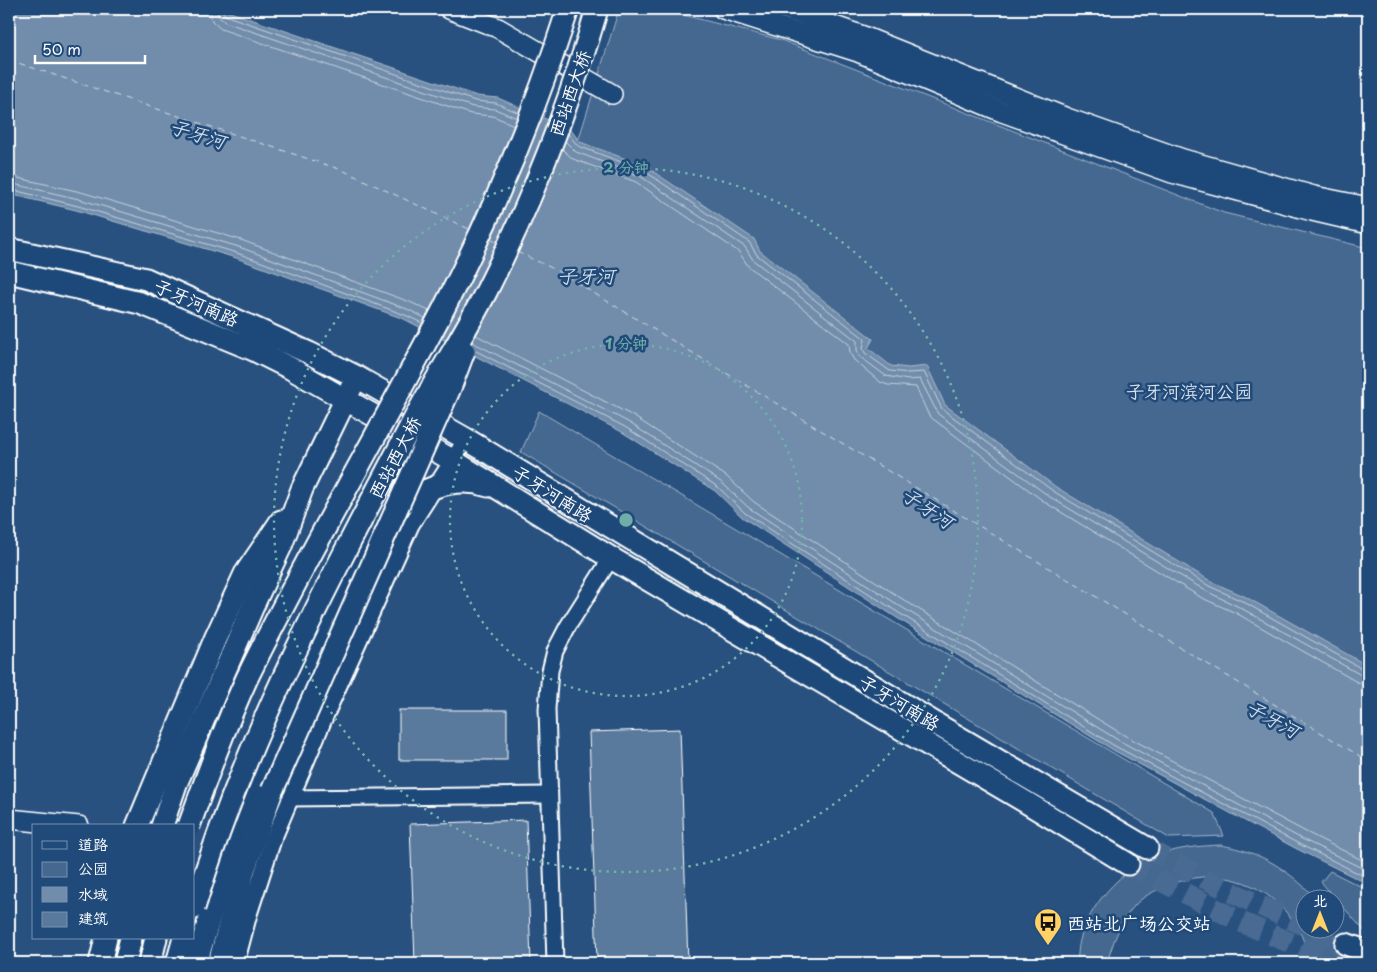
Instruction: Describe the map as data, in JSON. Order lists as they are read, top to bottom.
{
  "streets": {
    "main road": ["西站西大桥", "子牙河南路"]
  },
  "water": ["子牙河"],
  "parks": ["子牙河滨河公园"],
  "places": {
    "bus stop": ["西站北广场公交站"]
  },
  "legend": [
    "道路",
    "公园",
    "水域",
    "建筑"
  ],
  "scale_bar": "50 m",
  "north": "top",
  "rings": ["2 分钟", "1 分钟"]
}
